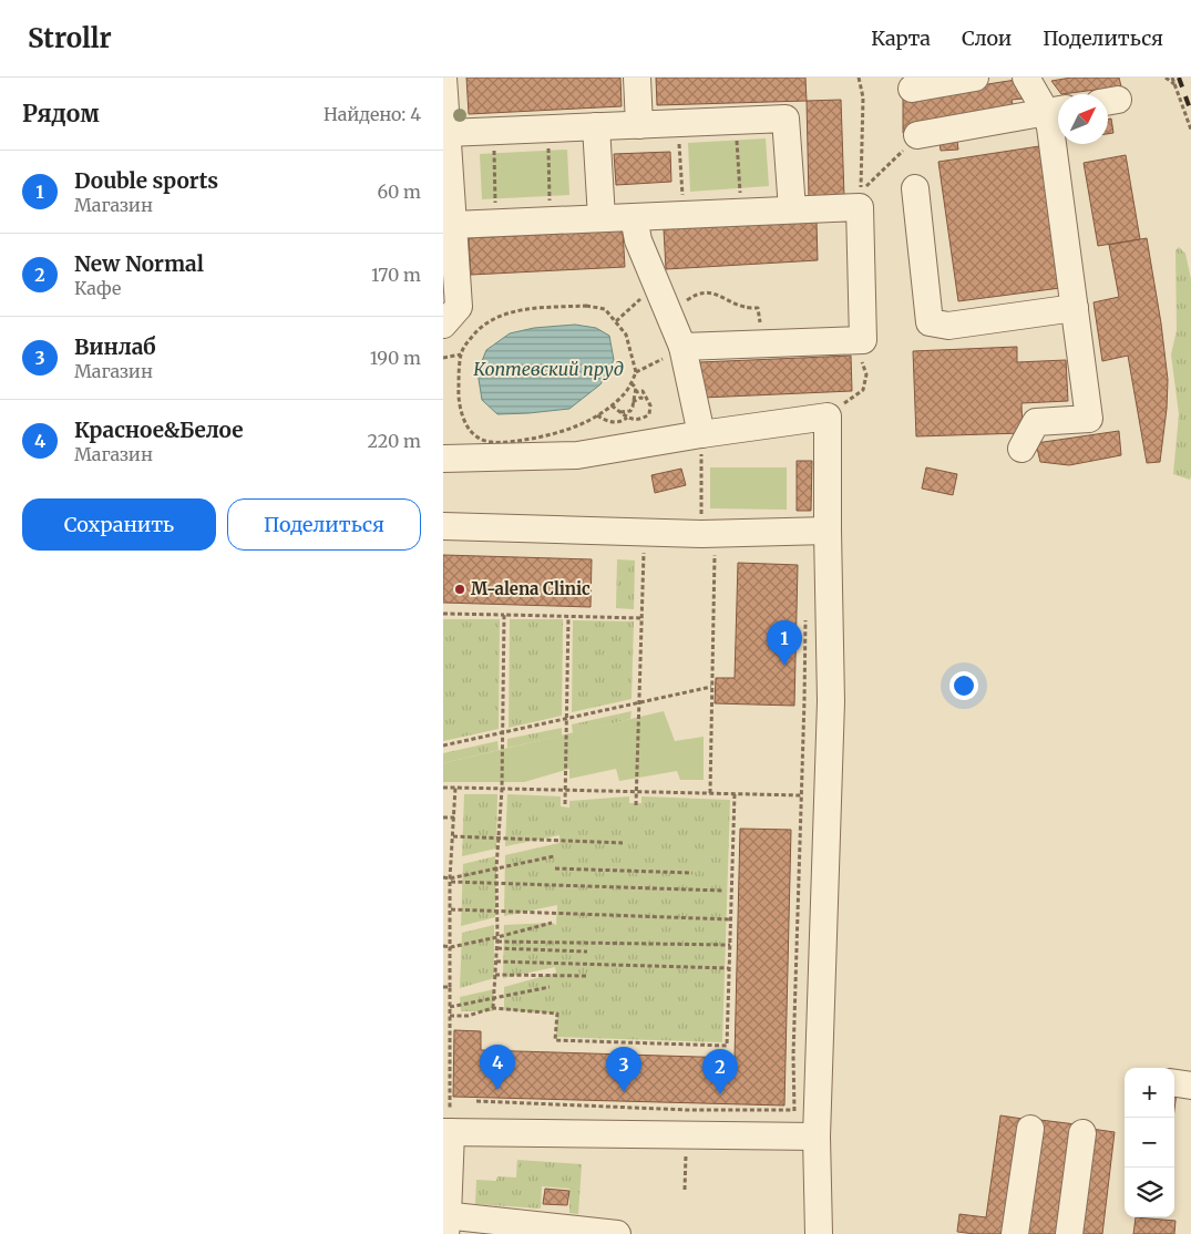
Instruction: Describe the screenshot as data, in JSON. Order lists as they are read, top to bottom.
{
  "water": ["Коптевский пруд"],
  "places": ["M-alena Clinic"],
  "north": "top right",
  "page": {
    "header": "Strollr",
    "nav": ["Карта", "Слои", "Поделиться"],
    "heading": ["Рядом", "Найдено: 4"],
    "list": [
      {
        "mark": "1",
        "name": "Double sports",
        "note": "Магазин",
        "value": "60 m"
      },
      {
        "mark": "2",
        "name": "New Normal",
        "note": "Кафе",
        "value": "170 m"
      },
      {
        "mark": "3",
        "name": "Винлаб",
        "note": "Магазин",
        "value": "190 m"
      },
      {
        "mark": "4",
        "name": "Красное&Белое",
        "note": "Магазин",
        "value": "220 m"
      }
    ],
    "buttons": ["Сохранить", "Поделиться"],
    "pins": [
      "1",
      "4",
      "3",
      "2"
    ],
    "map_buttons": ["+", "−"]
  }
}
